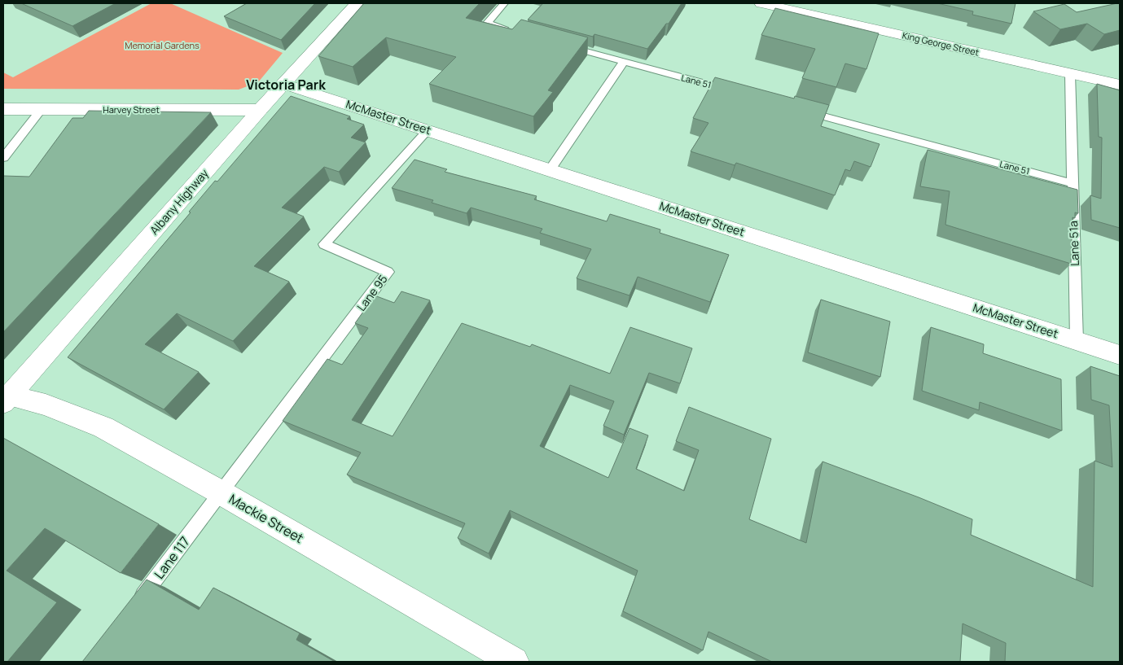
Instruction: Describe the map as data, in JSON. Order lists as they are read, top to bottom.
{
  "streets": {
    "street": [
      "King George Street",
      "Harvey Street",
      "McMaster Street",
      "Albany Highway",
      "Mackie Street"
    ],
    "lane": [
      "Lane 51",
      "Lane 51a",
      "Lane 95",
      "Lane 117"
    ]
  },
  "crossings": [
    ["King George Street", "Lane 51a"],
    ["Lane 51", "Lane 51a"],
    ["Harvey Street", "Albany Highway"],
    ["McMaster Street", "Albany Highway"],
    ["McMaster Street", "Lane 51a"],
    ["McMaster Street", "Lane 95"],
    ["Albany Highway", "Mackie Street"],
    ["Lane 95", "Mackie Street"],
    ["Lane 95", "Lane 117"],
    ["Mackie Street", "Lane 117"]
  ],
  "districts": ["Victoria Park"],
  "parks": ["Memorial Gardens"]
}
